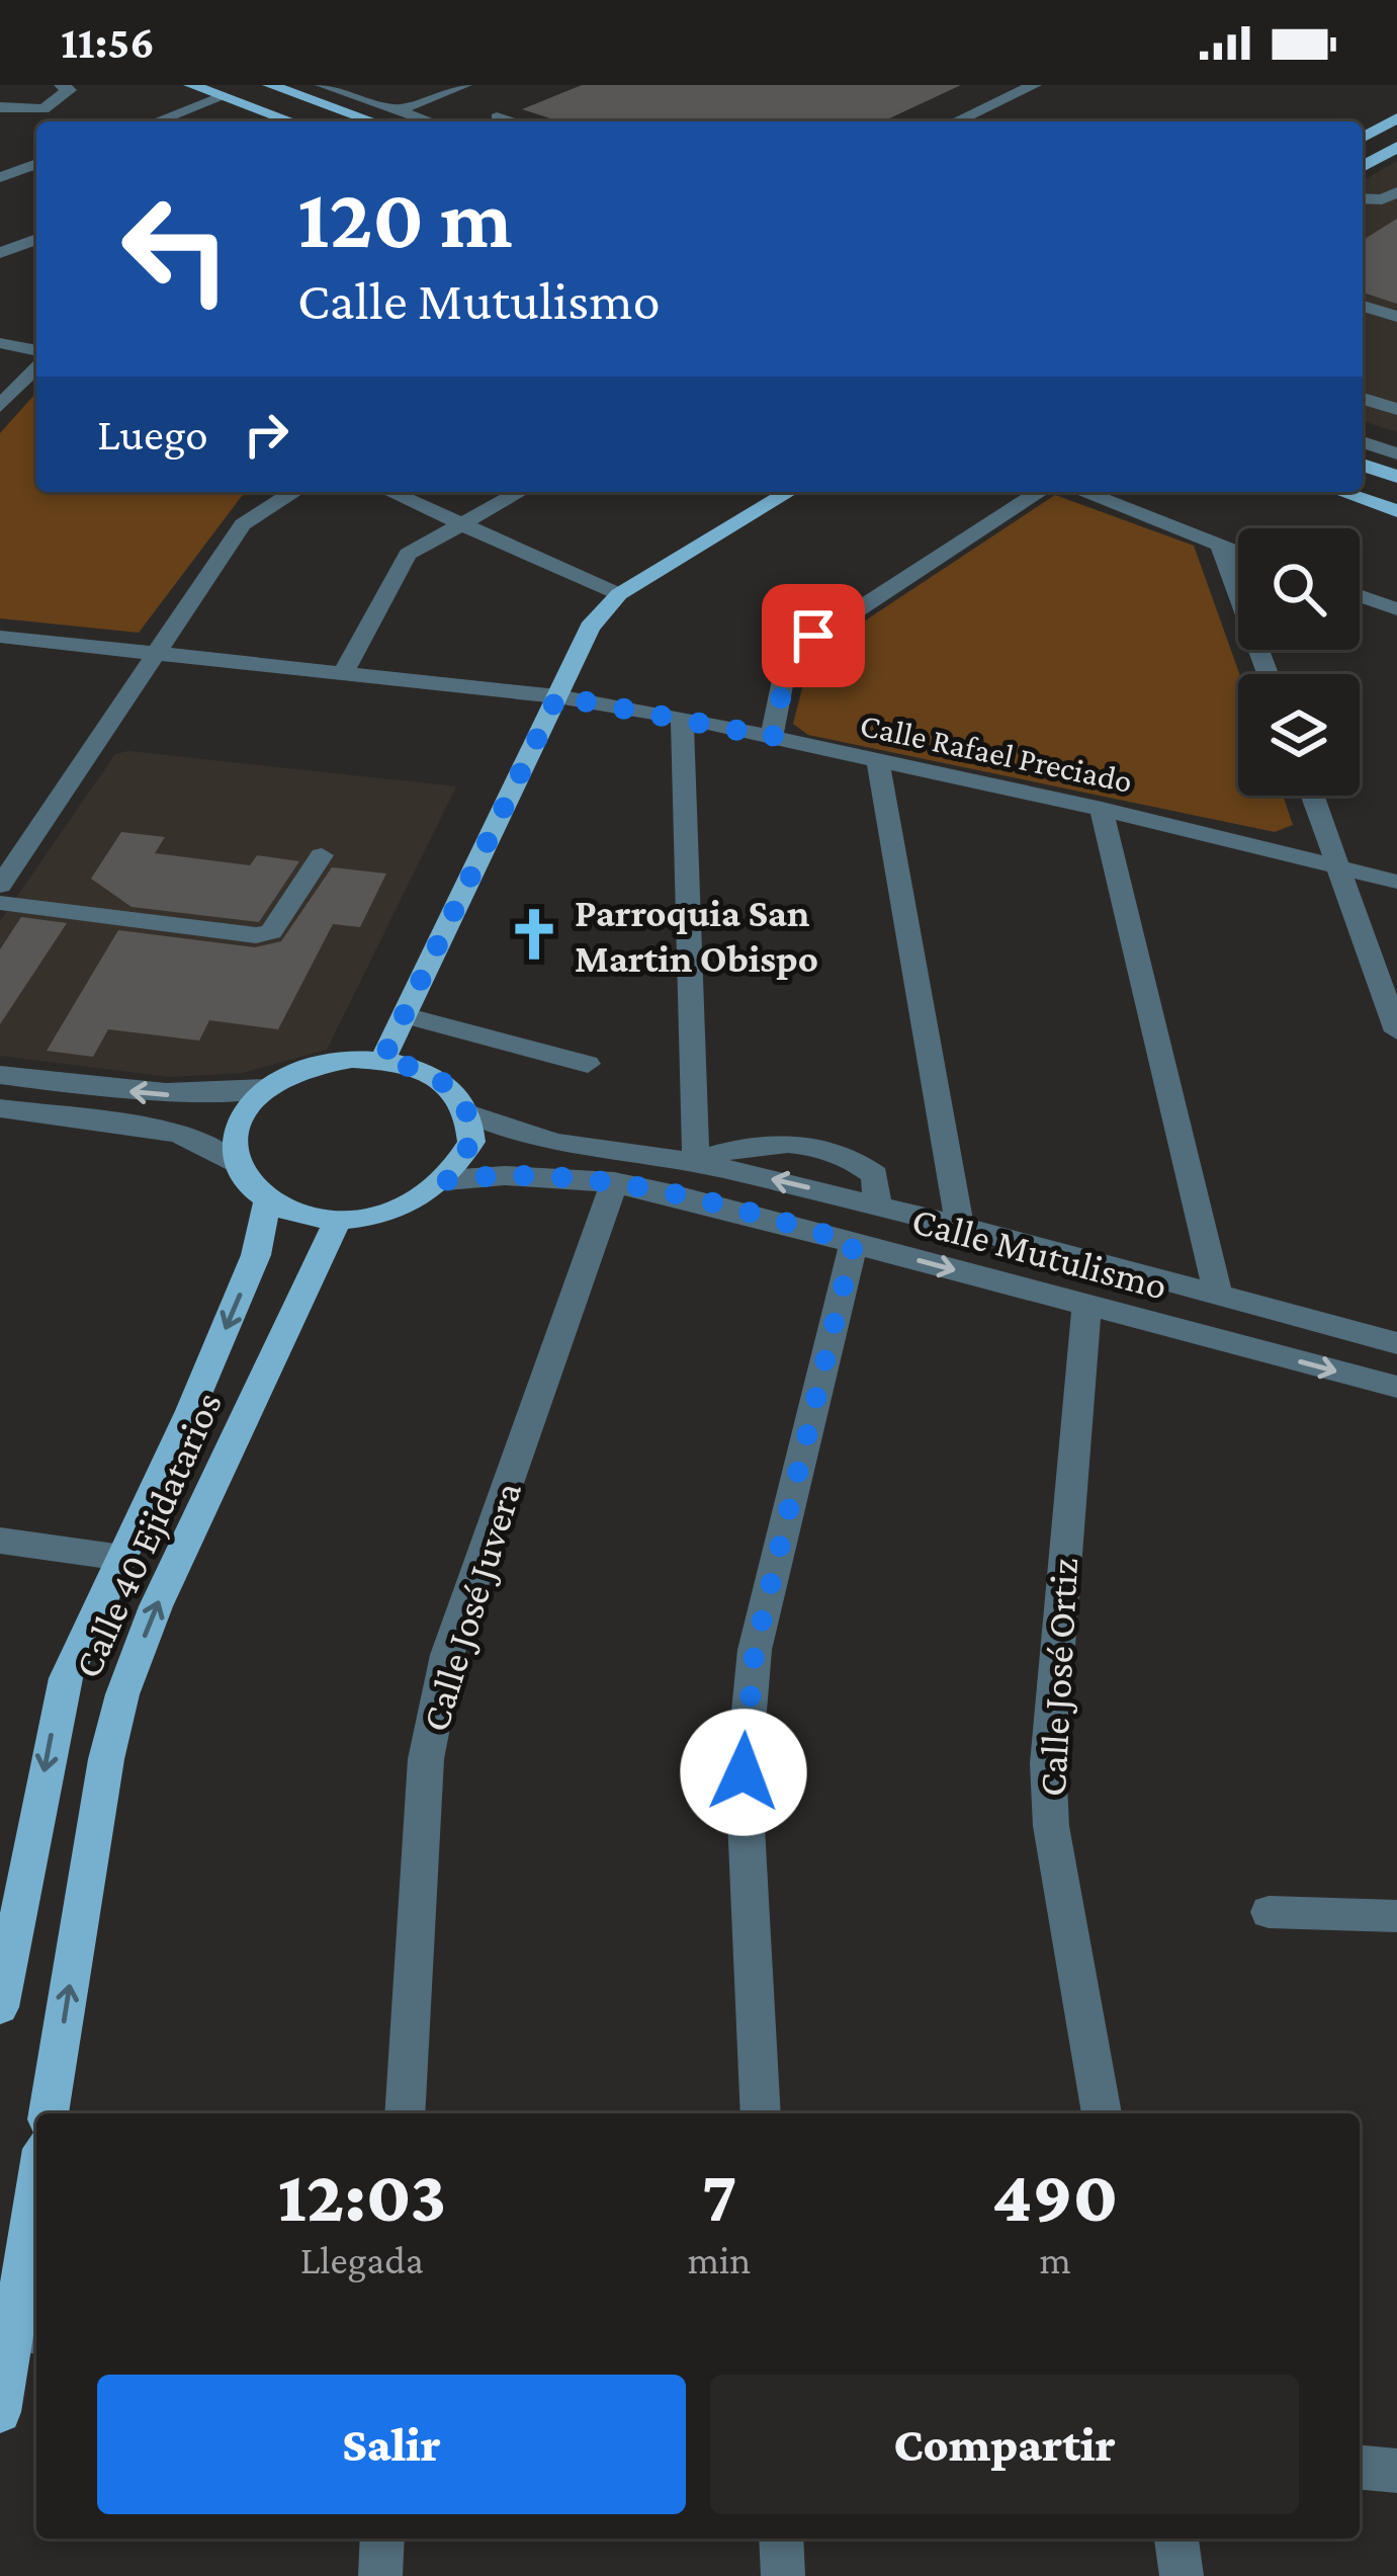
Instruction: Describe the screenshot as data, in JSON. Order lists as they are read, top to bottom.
{
  "streets": {
    "main road": ["Calle 40 Ejidatarios"],
    "street": [
      "Calle Rafael Preciado",
      "Calle Mutulismo",
      "Calle José Juvera",
      "Calle José Ortiz"
    ]
  },
  "crossings": [
    ["Calle Mutulismo", "Calle 40 Ejidatarios"],
    ["Calle Mutulismo", "Calle José Juvera"],
    ["Calle Mutulismo", "Calle José Ortiz"]
  ],
  "places": {
    "church": ["Parroquia San Martin Obispo"]
  },
  "page": {
    "status": "11:56",
    "turn": ["120 m", "Calle Mutulismo"],
    "then": "Luego",
    "eta": [
      "12:03",
      "Llegada",
      "7",
      "min",
      "490",
      "m"
    ],
    "buttons": ["Salir", "Compartir"]
  }
}
